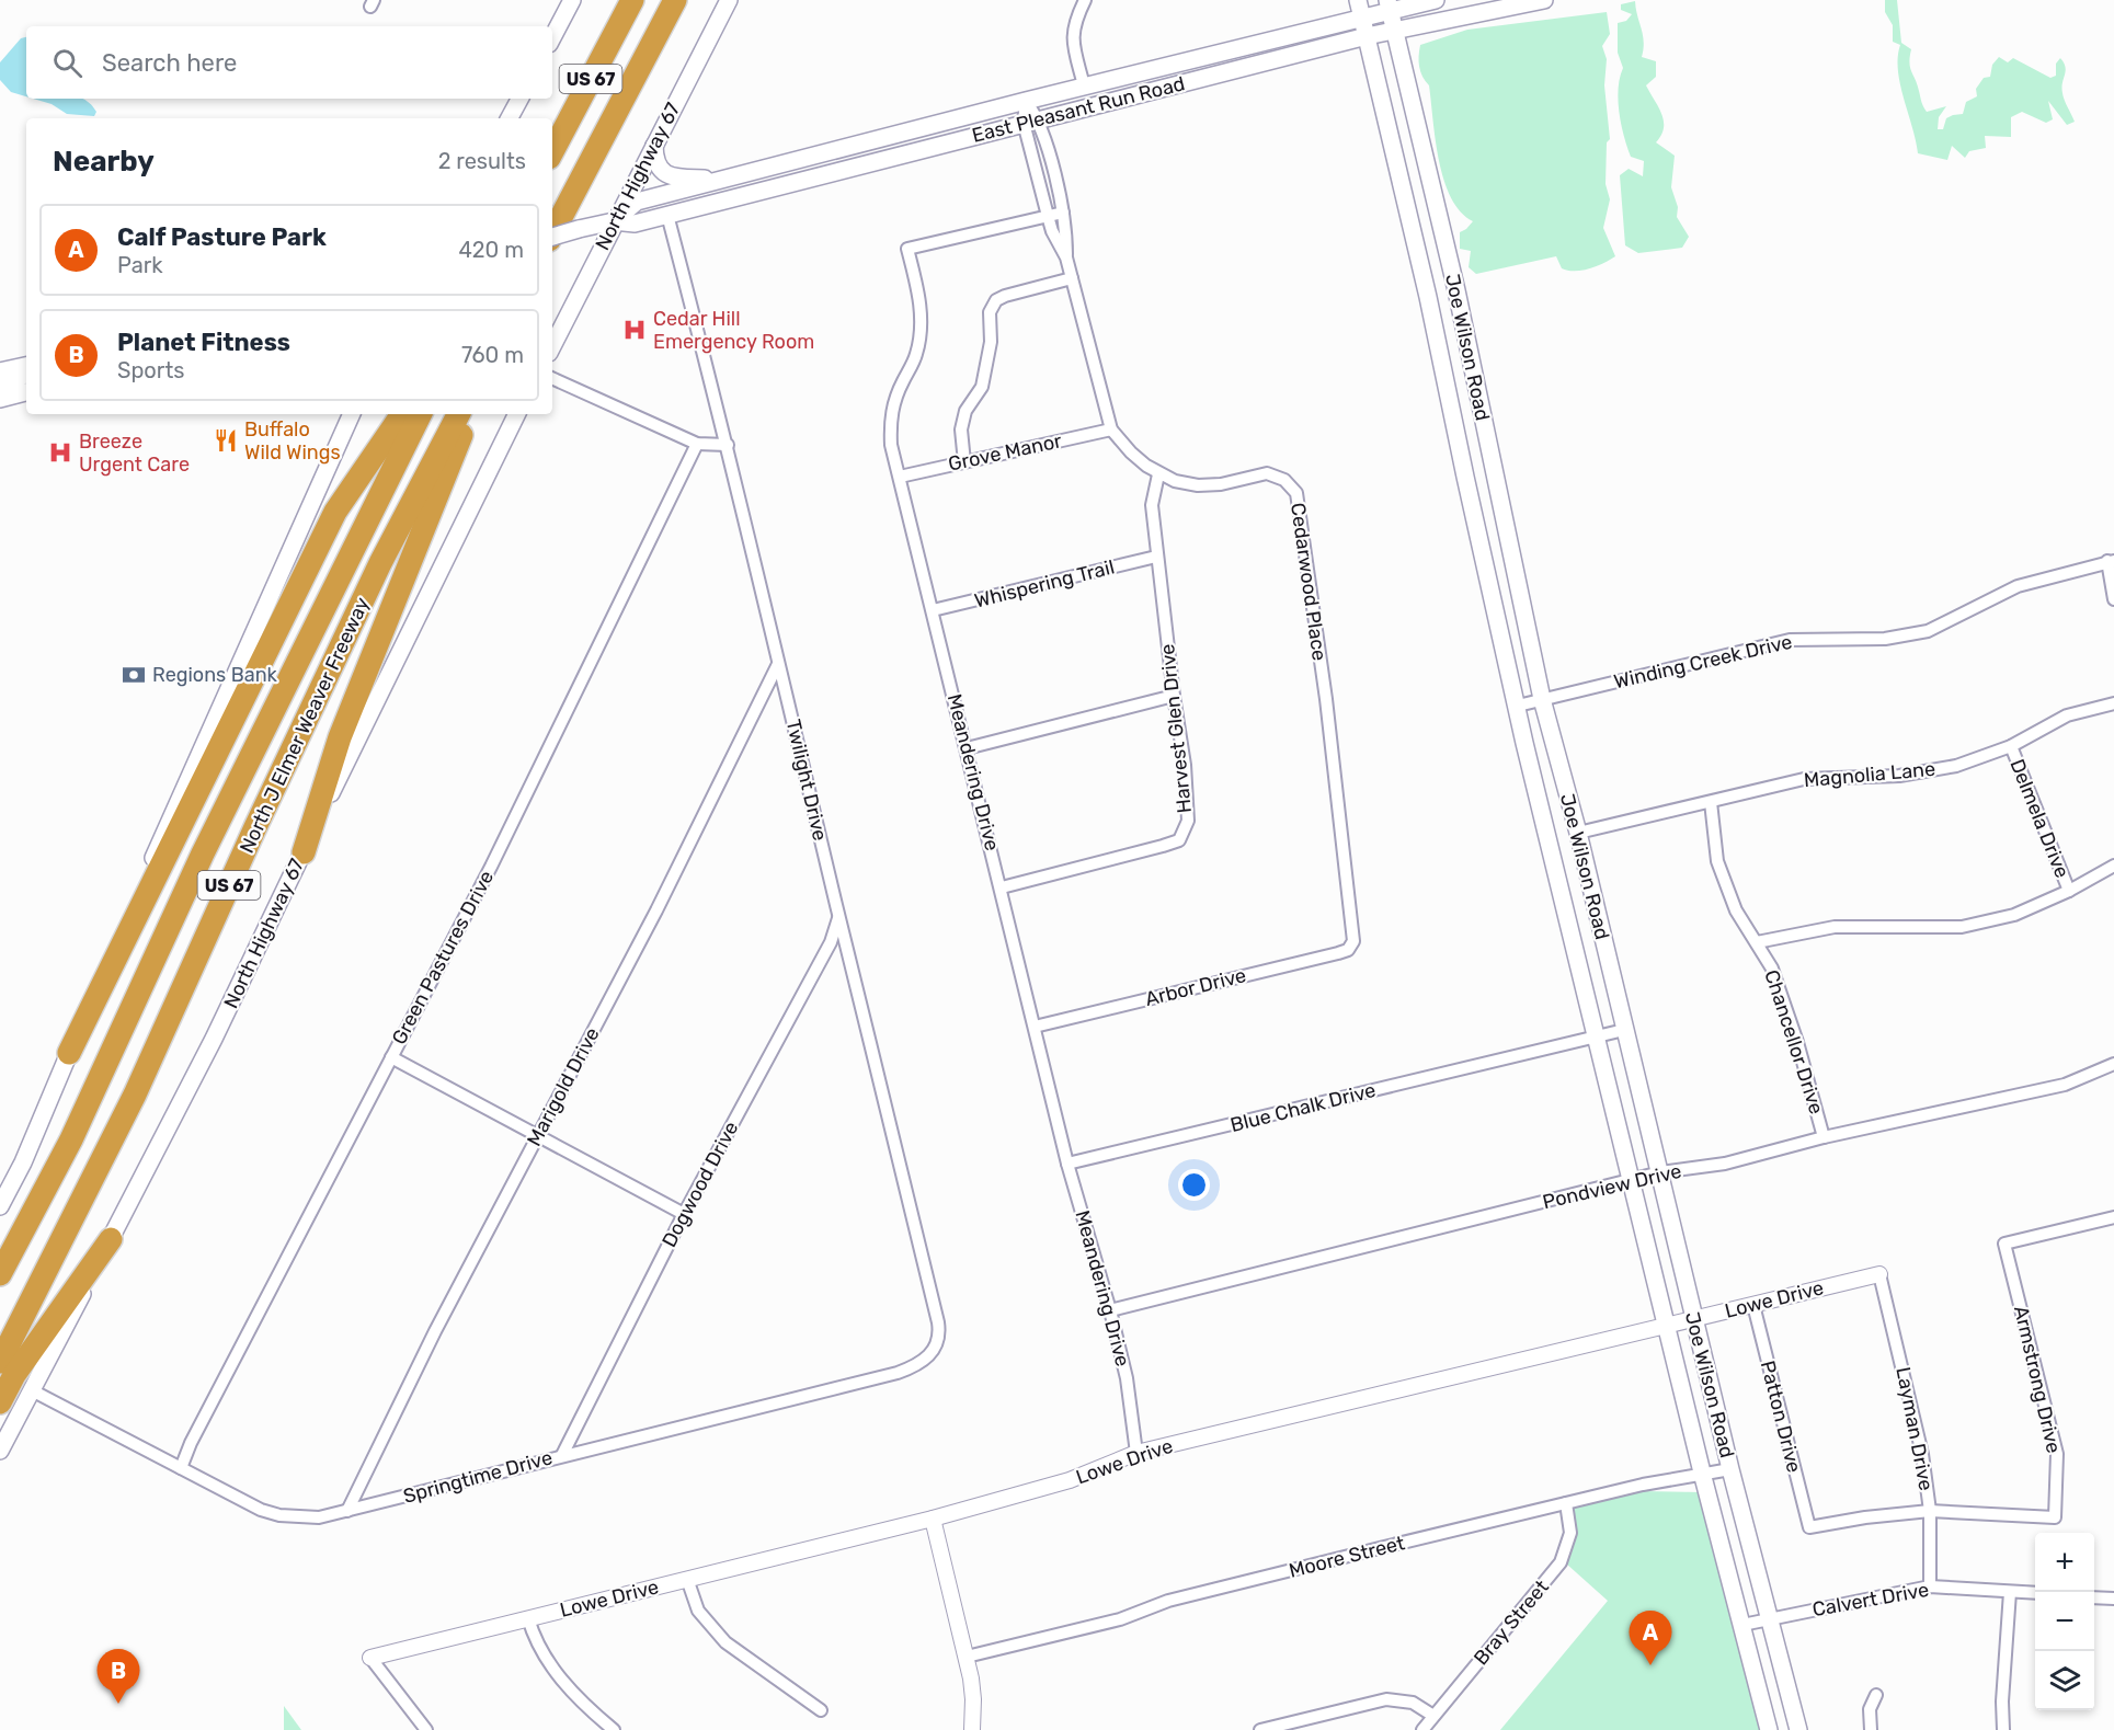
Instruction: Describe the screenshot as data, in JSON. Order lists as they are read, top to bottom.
{
  "streets": {
    "highway": ["US 67", "North J Elmer Weaver Freeway"],
    "main road": ["East Pleasant Run Road", "North Highway 67", "Joe Wilson Road"],
    "street": [
      "Grove Manor",
      "Cedarwood Place",
      "Whispering Trail",
      "Winding Creek Drive",
      "Harvest Glen Drive",
      "Meandering Drive",
      "Magnolia Lane",
      "Twilight Drive",
      "Delmela Drive",
      "Green Pastures Drive",
      "Arbor Drive",
      "Chancellor Drive",
      "Marigold Drive",
      "Blue Chalk Drive",
      "Dogwood Drive",
      "Pondview Drive",
      "Lowe Drive",
      "Armstrong Drive",
      "Patton Drive",
      "Layman Drive",
      "Springtime Drive",
      "Moore Street",
      "Calvert Drive",
      "Bray Street"
    ]
  },
  "crossings": [
    ["East Pleasant Run Road", "North Highway 67"],
    ["East Pleasant Run Road", "Joe Wilson Road"],
    ["East Pleasant Run Road", "Cedarwood Place"],
    ["East Pleasant Run Road", "Twilight Drive"],
    ["North Highway 67", "Springtime Drive"],
    ["Joe Wilson Road", "Winding Creek Drive"],
    ["Joe Wilson Road", "Magnolia Lane"],
    ["Joe Wilson Road", "Blue Chalk Drive"],
    ["Joe Wilson Road", "Pondview Drive"],
    ["Joe Wilson Road", "Lowe Drive"],
    ["Joe Wilson Road", "Moore Street"],
    ["Joe Wilson Road", "Calvert Drive"],
    ["Grove Manor", "Cedarwood Place"],
    ["Grove Manor", "Meandering Drive"],
    ["Cedarwood Place", "Harvest Glen Drive"],
    ["Cedarwood Place", "Meandering Drive"],
    ["Cedarwood Place", "Arbor Drive"],
    ["Whispering Trail", "Harvest Glen Drive"],
    ["Whispering Trail", "Meandering Drive"],
    ["Harvest Glen Drive", "Meandering Drive"],
    ["Meandering Drive", "Arbor Drive"],
    ["Meandering Drive", "Blue Chalk Drive"],
    ["Meandering Drive", "Pondview Drive"],
    ["Meandering Drive", "Lowe Drive"],
    ["Magnolia Lane", "Delmela Drive"],
    ["Magnolia Lane", "Chancellor Drive"],
    ["Twilight Drive", "Marigold Drive"],
    ["Twilight Drive", "Dogwood Drive"],
    ["Twilight Drive", "Springtime Drive"],
    ["Green Pastures Drive", "Springtime Drive"],
    ["Chancellor Drive", "Pondview Drive"],
    ["Marigold Drive", "Springtime Drive"],
    ["Dogwood Drive", "Springtime Drive"],
    ["Lowe Drive", "Patton Drive"],
    ["Lowe Drive", "Layman Drive"],
    ["Armstrong Drive", "Patton Drive"],
    ["Armstrong Drive", "Layman Drive"],
    ["Patton Drive", "Layman Drive"],
    ["Layman Drive", "Calvert Drive"],
    ["Moore Street", "Bray Street"]
  ],
  "places": {
    "hospital": ["Cedar Hill Emergency Room", "Breeze Urgent Care"],
    "restaurant": ["Buffalo Wild Wings"],
    "bank": ["Regions Bank"]
  },
  "page": {
    "search": "Search here",
    "heading": ["Nearby", "2 results"],
    "list": [
      {
        "mark": "A",
        "name": "Calf Pasture Park",
        "note": "Park",
        "value": "420 m"
      },
      {
        "mark": "B",
        "name": "Planet Fitness",
        "note": "Sports",
        "value": "760 m"
      }
    ],
    "map_buttons": ["+", "−"],
    "pins": ["A", "B"]
  }
}
